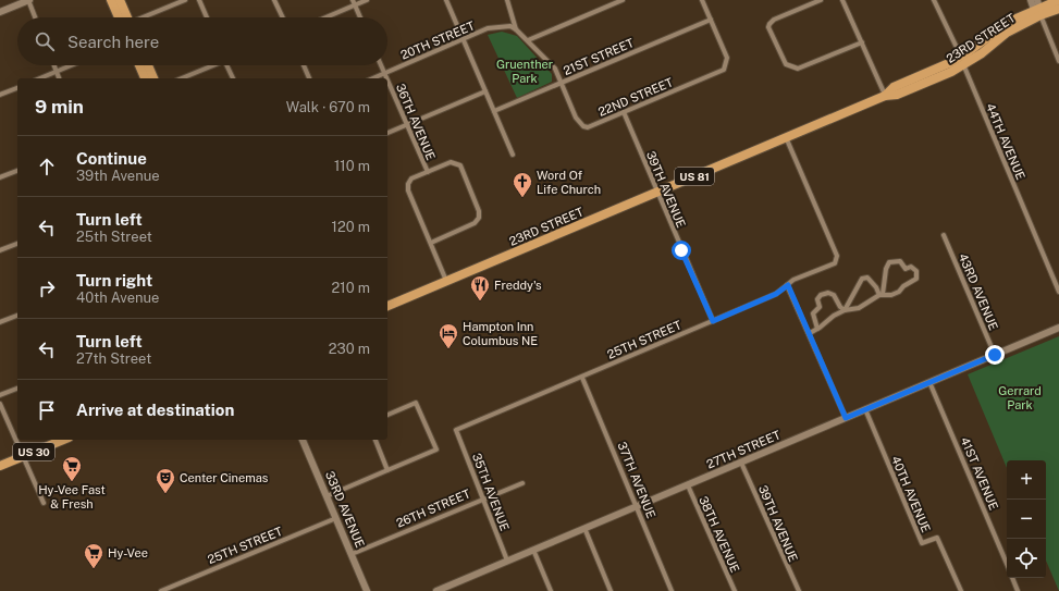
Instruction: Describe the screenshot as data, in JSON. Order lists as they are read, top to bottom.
{
  "streets": {
    "highway": ["23RD STREET", "US 81", "US 30"],
    "street": [
      "20TH STREET",
      "21ST STREET",
      "22ND STREET",
      "36TH AVENUE",
      "44TH AVENUE",
      "39TH AVENUE",
      "43RD AVENUE",
      "25TH STREET",
      "27TH STREET",
      "41ST AVENUE",
      "37TH AVENUE",
      "35TH AVENUE",
      "40TH AVENUE",
      "26TH STREET",
      "33RD AVENUE",
      "38TH AVENUE"
    ]
  },
  "crossings": [
    ["23RD STREET", "36TH AVENUE"],
    ["23RD STREET", "44TH AVENUE"],
    ["23RD STREET", "US 81"],
    ["23RD STREET", "39TH AVENUE"],
    ["23RD STREET", "25TH STREET"],
    ["20TH STREET", "36TH AVENUE"],
    ["21ST STREET", "22ND STREET"],
    ["22ND STREET", "39TH AVENUE"],
    ["39TH AVENUE", "25TH STREET"],
    ["39TH AVENUE", "27TH STREET"],
    ["43RD AVENUE", "27TH STREET"],
    ["25TH STREET", "37TH AVENUE"],
    ["25TH STREET", "35TH AVENUE"],
    ["25TH STREET", "33RD AVENUE"],
    ["27TH STREET", "41ST AVENUE"],
    ["27TH STREET", "37TH AVENUE"],
    ["27TH STREET", "35TH AVENUE"],
    ["27TH STREET", "40TH AVENUE"],
    ["27TH STREET", "38TH AVENUE"],
    ["35TH AVENUE", "26TH STREET"],
    ["26TH STREET", "33RD AVENUE"]
  ],
  "parks": ["Gruenther Park", "Gerrard Park"],
  "places": {
    "church": ["Word Of Life Church"],
    "restaurant": ["Freddy's"],
    "hotel": ["Hampton Inn Columbus NE"],
    "supermarket": ["Hy-Vee Fast & Fresh", "Hy-Vee"],
    "theatre": ["Center Cinemas"]
  },
  "page": {
    "search": "Search here",
    "heading": ["9 min", "Walk · 670 m"],
    "list": [
      ["Continue", "39th Avenue", "110 m"],
      ["Turn left", "25th Street", "120 m"],
      ["Turn right", "40th Avenue", "210 m"],
      ["Turn left", "27th Street", "230 m"],
      "Arrive at destination"
    ],
    "map_buttons": ["+", "−"]
  }
}
